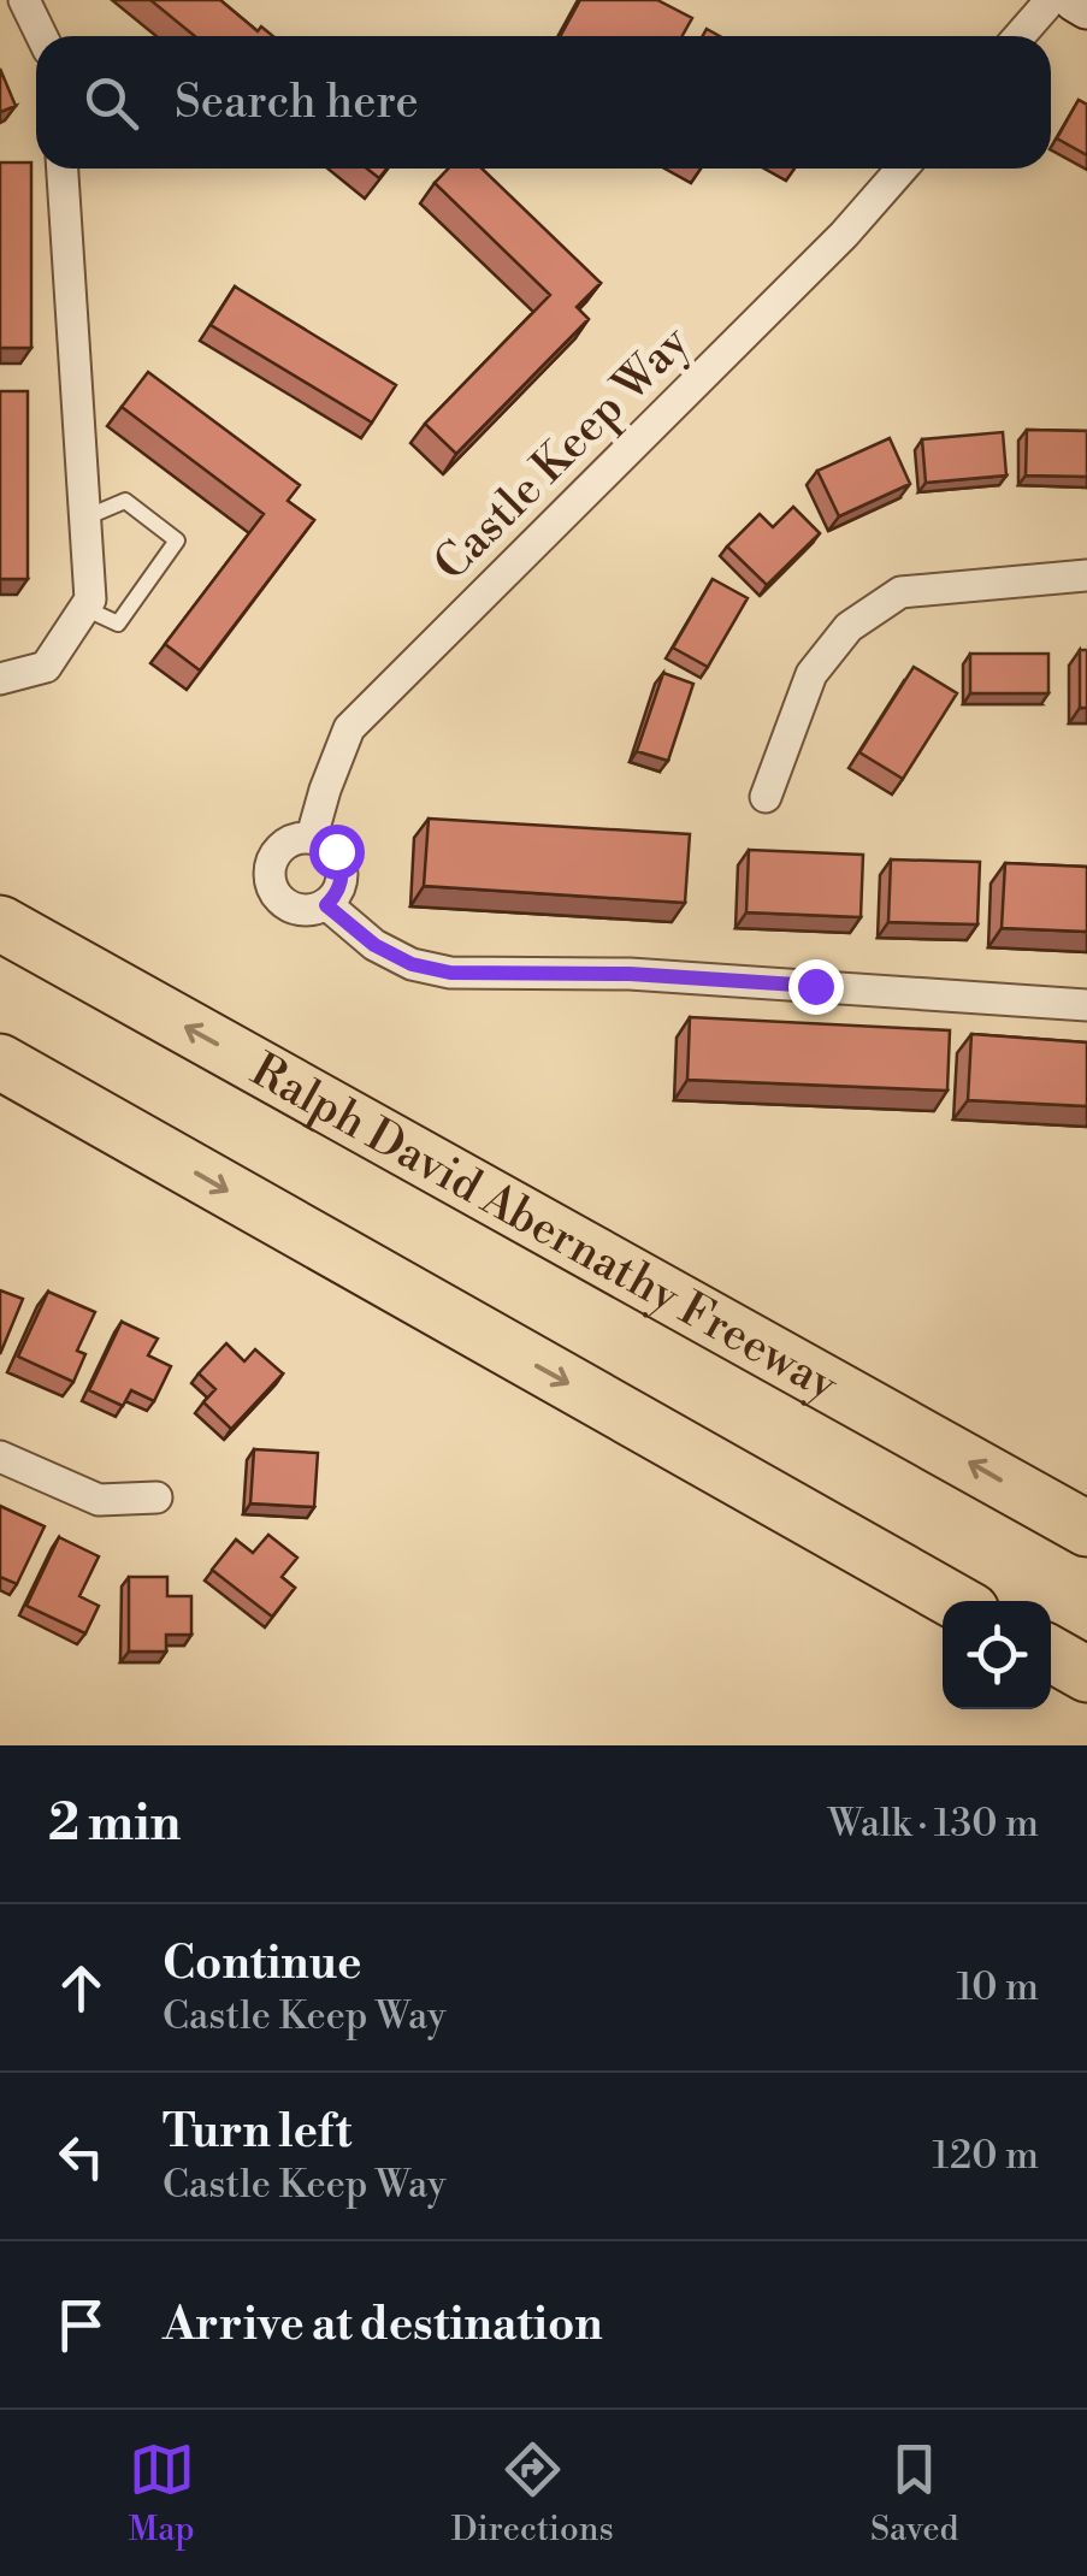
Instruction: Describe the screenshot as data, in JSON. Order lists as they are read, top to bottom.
{
  "streets": {
    "highway": ["Ralph David Abernathy Freeway"],
    "street": ["Castle Keep Way"]
  },
  "page": {
    "search": "Search here",
    "heading": ["2 min", "Walk · 130 m"],
    "list": [
      ["Continue", "Castle Keep Way", "10 m"],
      ["Turn left", "Castle Keep Way", "120 m"],
      "Arrive at destination"
    ],
    "nav": ["Map", "Directions", "Saved"]
  }
}
